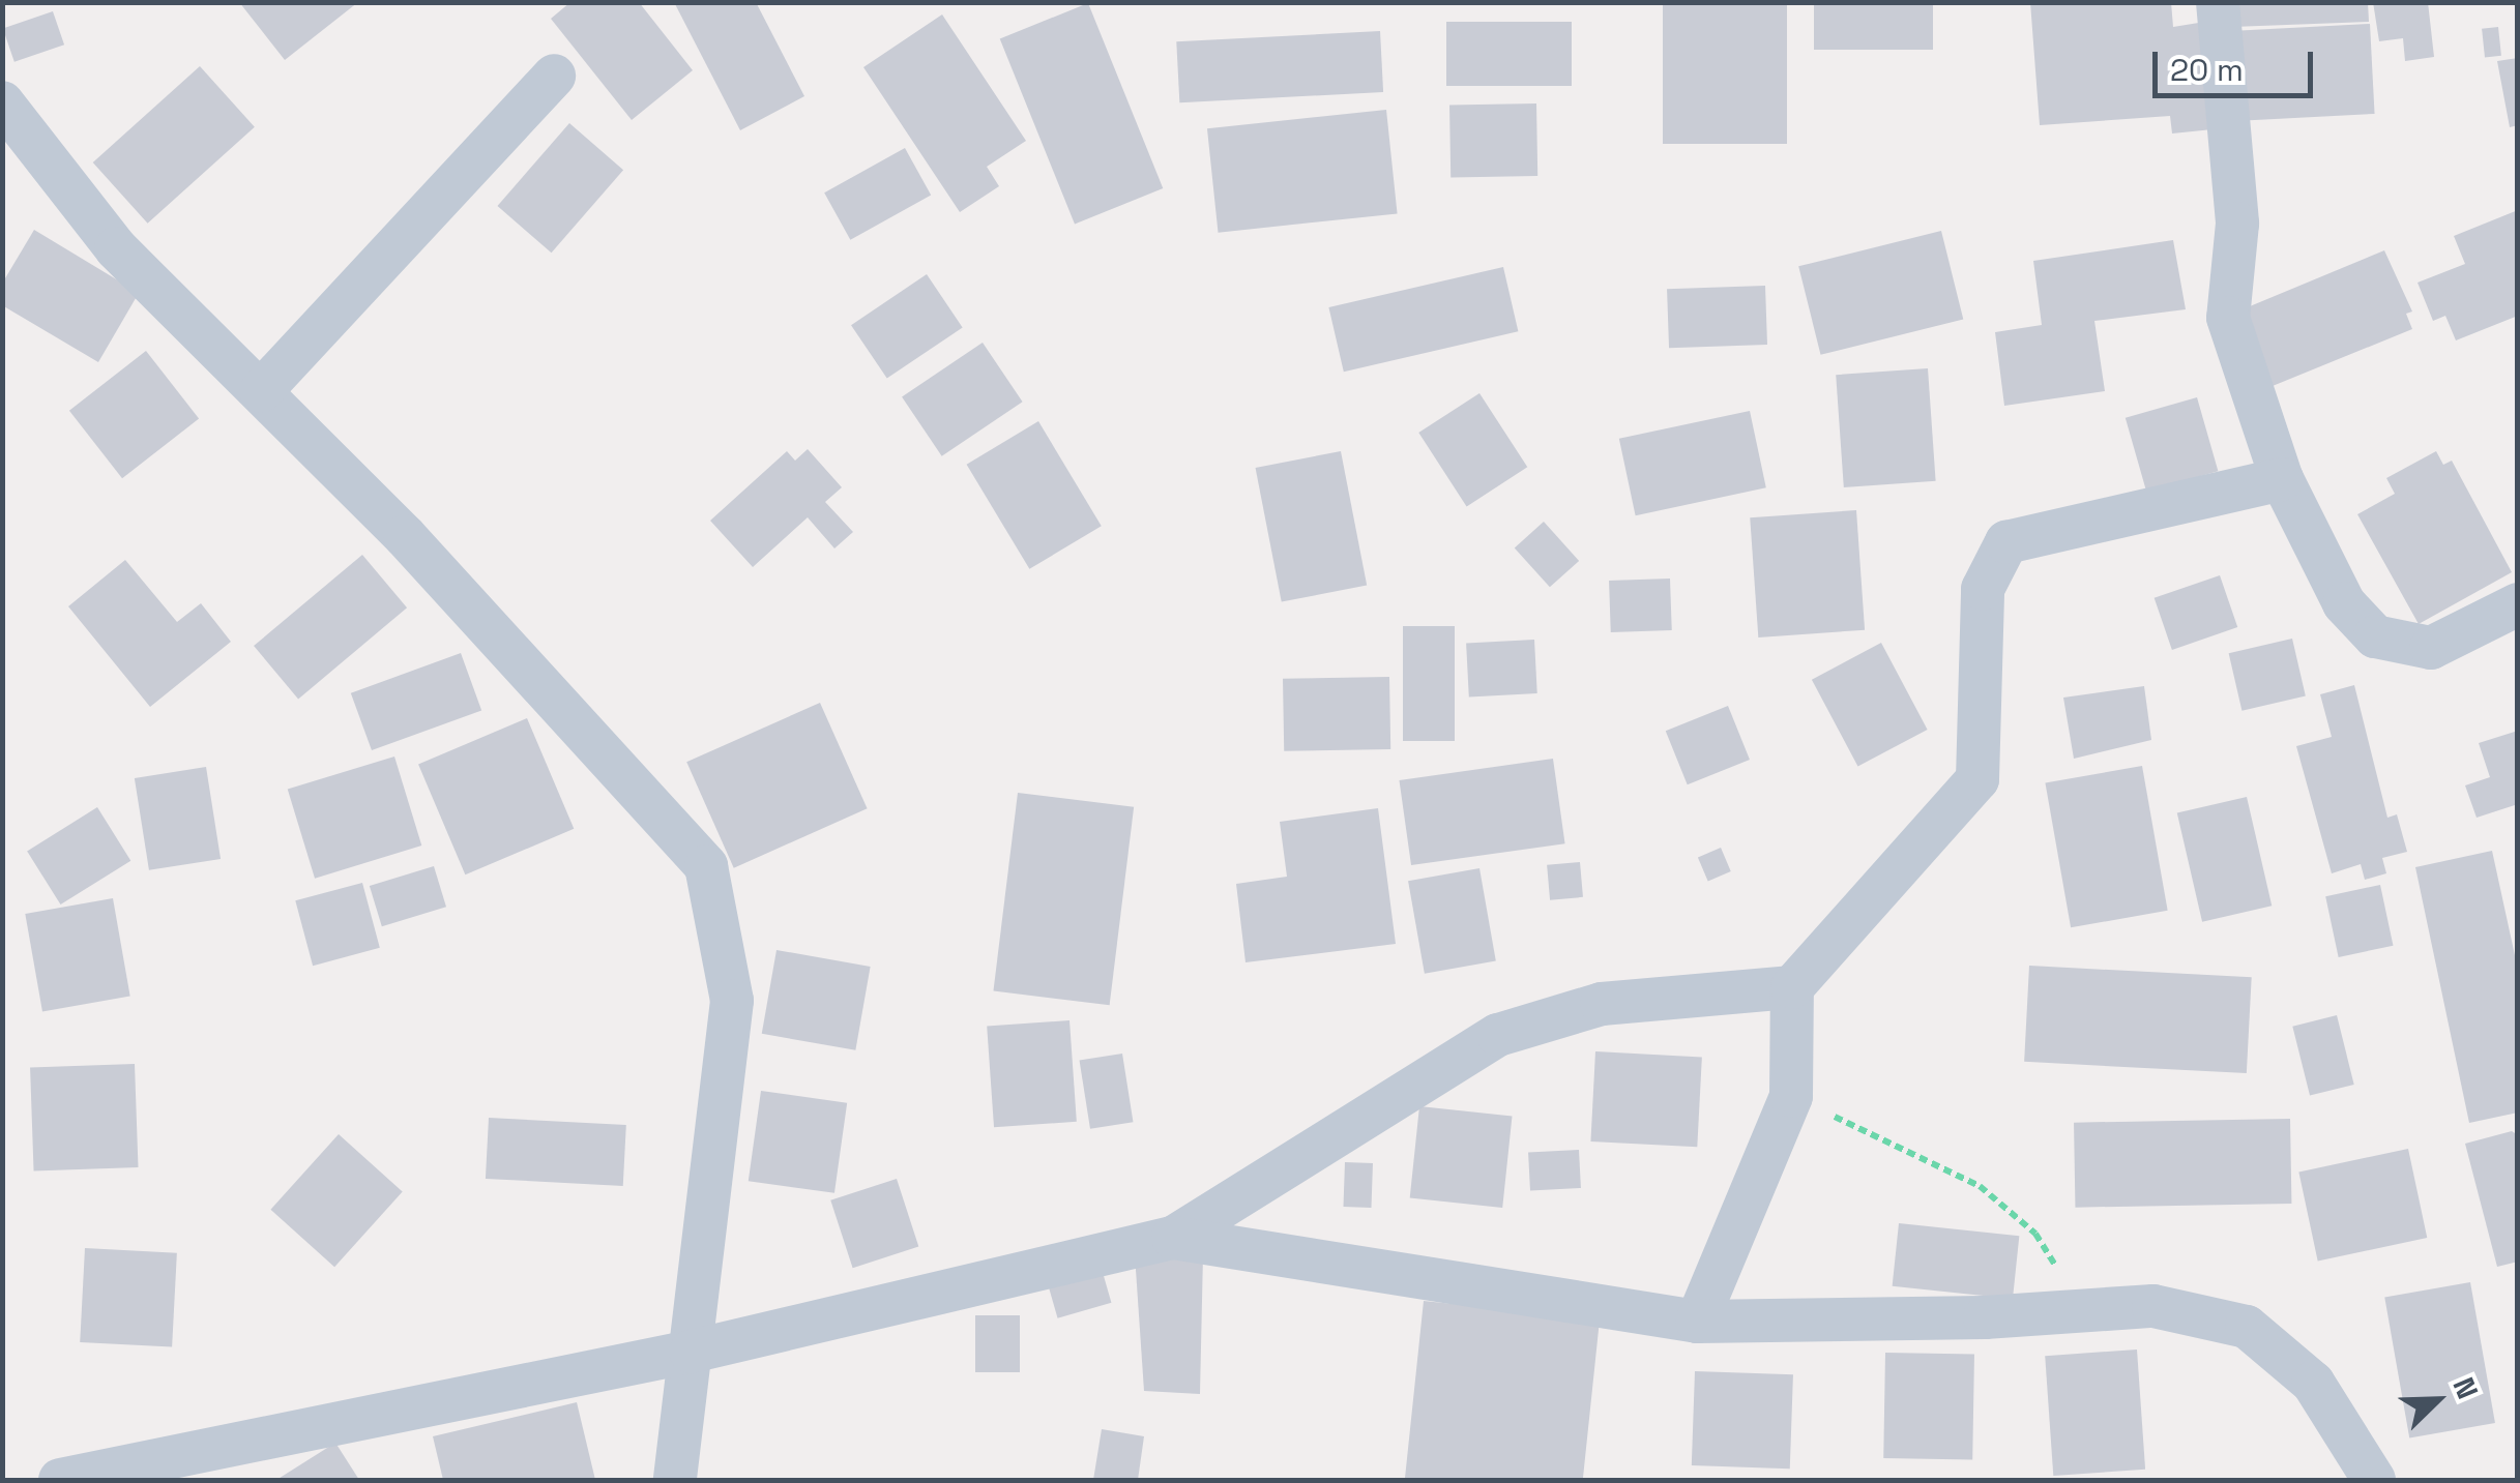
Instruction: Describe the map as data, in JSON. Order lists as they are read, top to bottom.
{
  "scale_bar": "20 m",
  "north": "top right"
}
